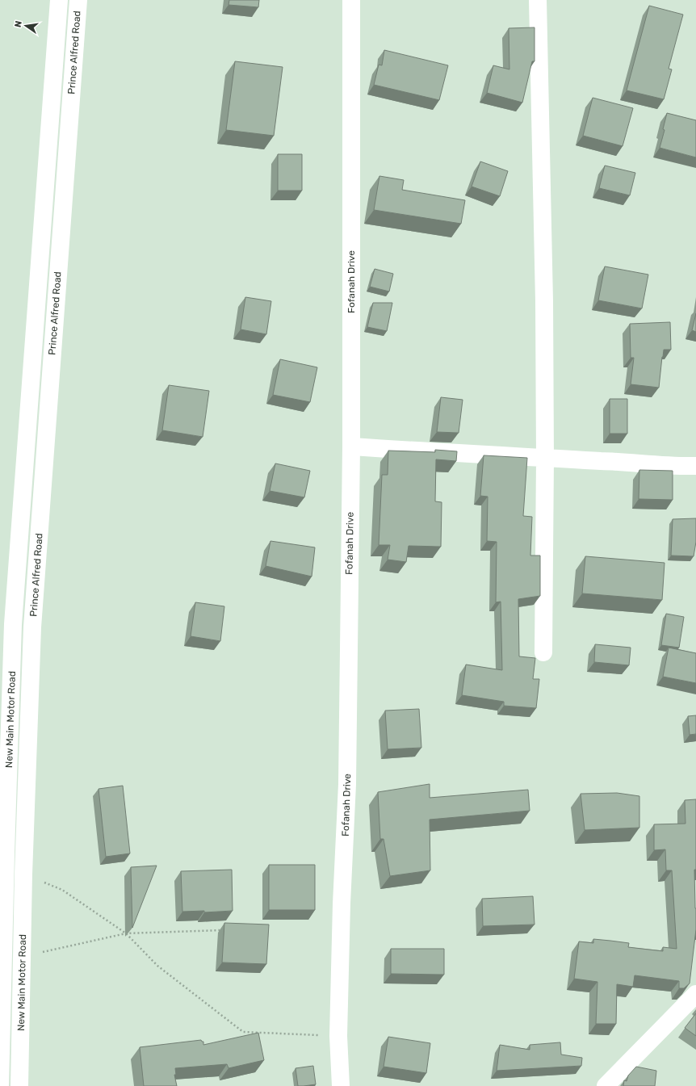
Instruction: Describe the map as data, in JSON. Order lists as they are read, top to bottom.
{
  "streets": {
    "main road": ["Prince Alfred Road", "Fofanah Drive", "New Main Motor Road"]
  },
  "crossings": [
    ["Prince Alfred Road", "New Main Motor Road"]
  ],
  "north": "left"
}
